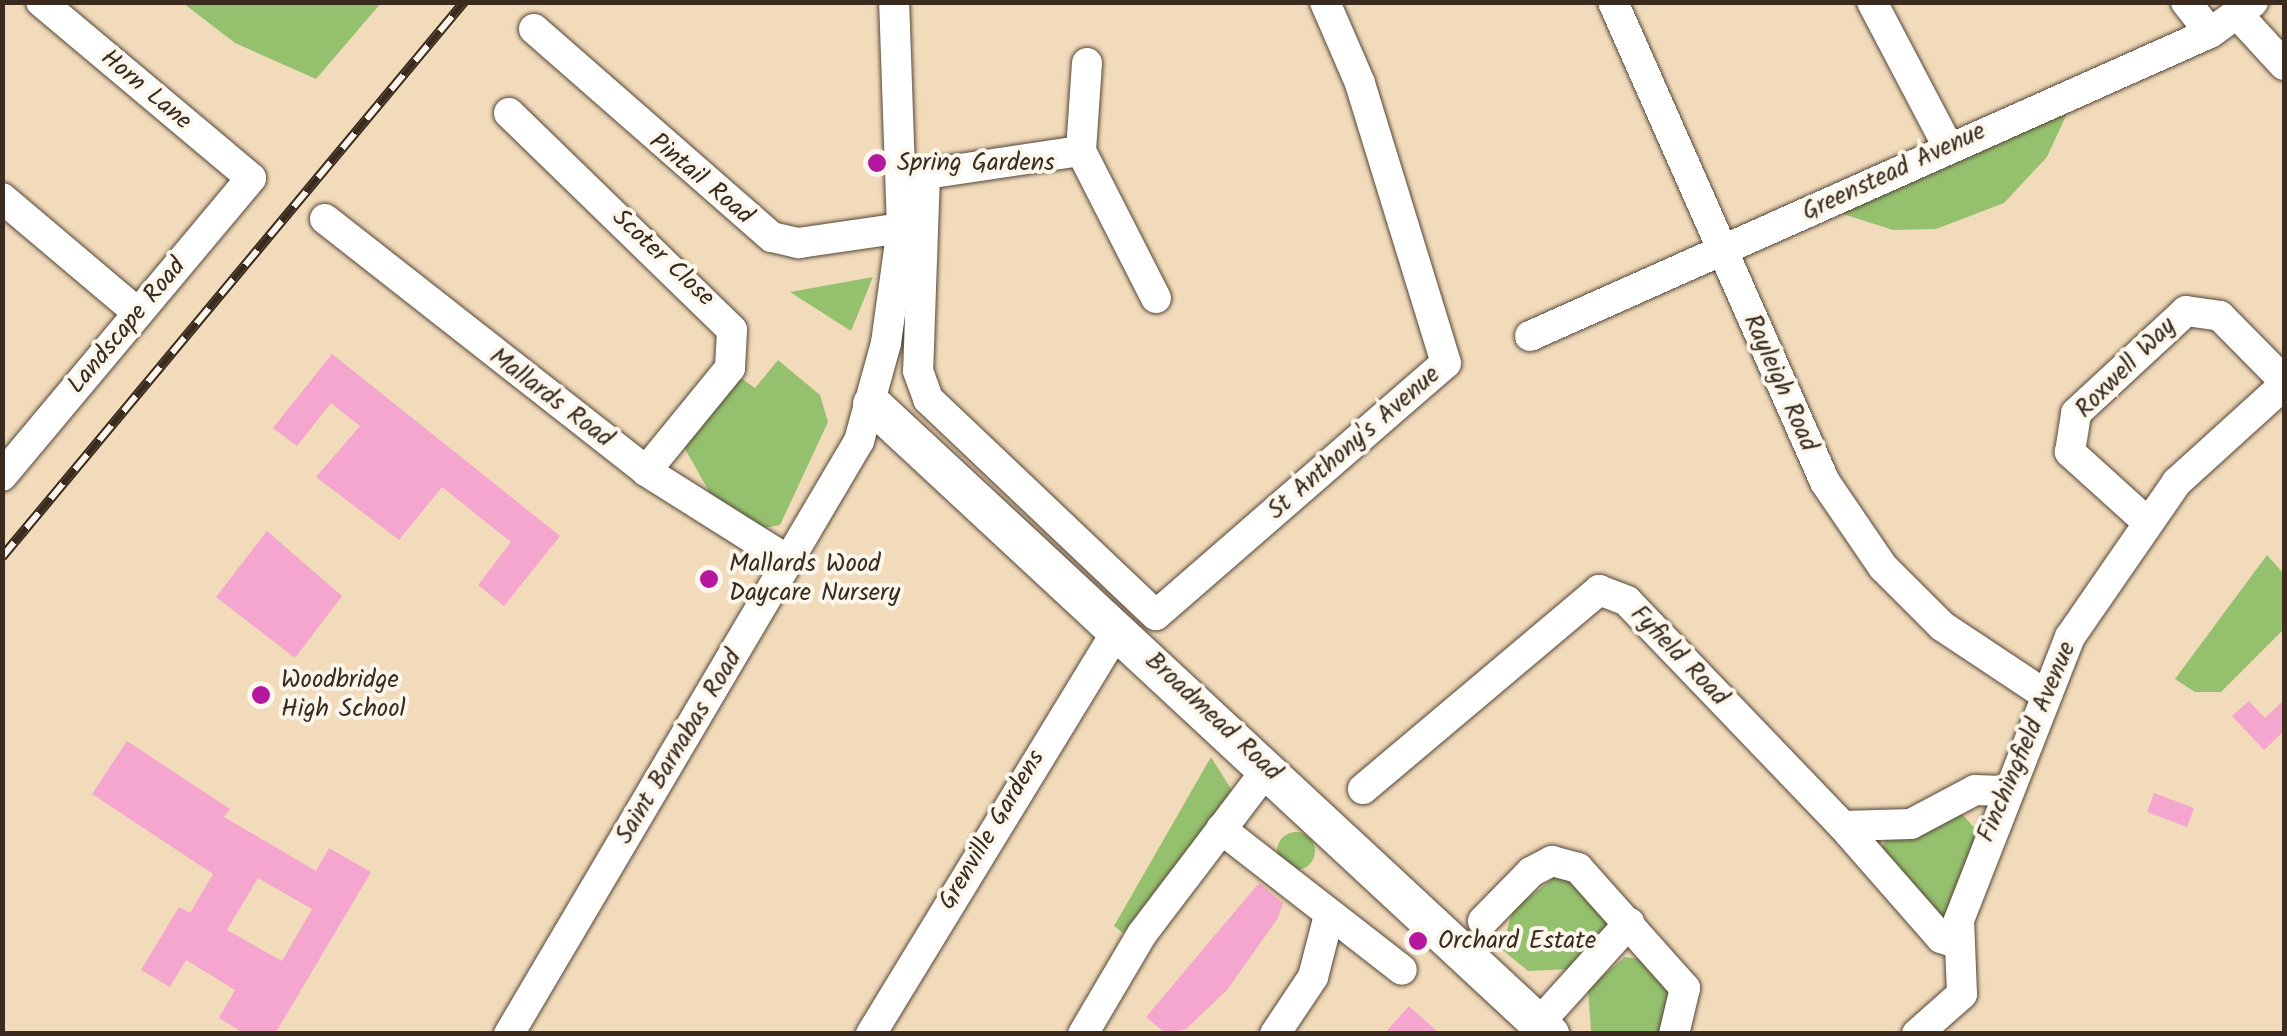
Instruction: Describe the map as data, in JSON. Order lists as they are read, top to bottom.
{
  "streets": {
    "main road": ["Broadmead Road"],
    "street": [
      "Horn Lane",
      "Greenstead Avenue",
      "Pintail Road",
      "Scoter Close",
      "Landscape Road",
      "Roxwell Way",
      "Rayleigh Road",
      "Mallards Road",
      "St Anthony's Avenue",
      "Fyfield Road",
      "Finchingfield Avenue",
      "Saint Barnabas Road",
      "Grenville Gardens"
    ]
  },
  "crossings": [
    ["Horn Lane", "Landscape Road"],
    ["Greenstead Avenue", "Rayleigh Road"],
    ["Pintail Road", "Saint Barnabas Road"],
    ["Scoter Close", "Mallards Road"],
    ["Roxwell Way", "Finchingfield Avenue"],
    ["Rayleigh Road", "Finchingfield Avenue"],
    ["Mallards Road", "Saint Barnabas Road"],
    ["St Anthony's Avenue", "Broadmead Road"],
    ["St Anthony's Avenue", "Grenville Gardens"],
    ["Fyfield Road", "Finchingfield Avenue"],
    ["Broadmead Road", "Saint Barnabas Road"],
    ["Broadmead Road", "Grenville Gardens"]
  ],
  "places": [
    "Spring Gardens",
    "Mallards Wood Daycare Nursery",
    "Woodbridge High School",
    "Orchard Estate"
  ]
}
